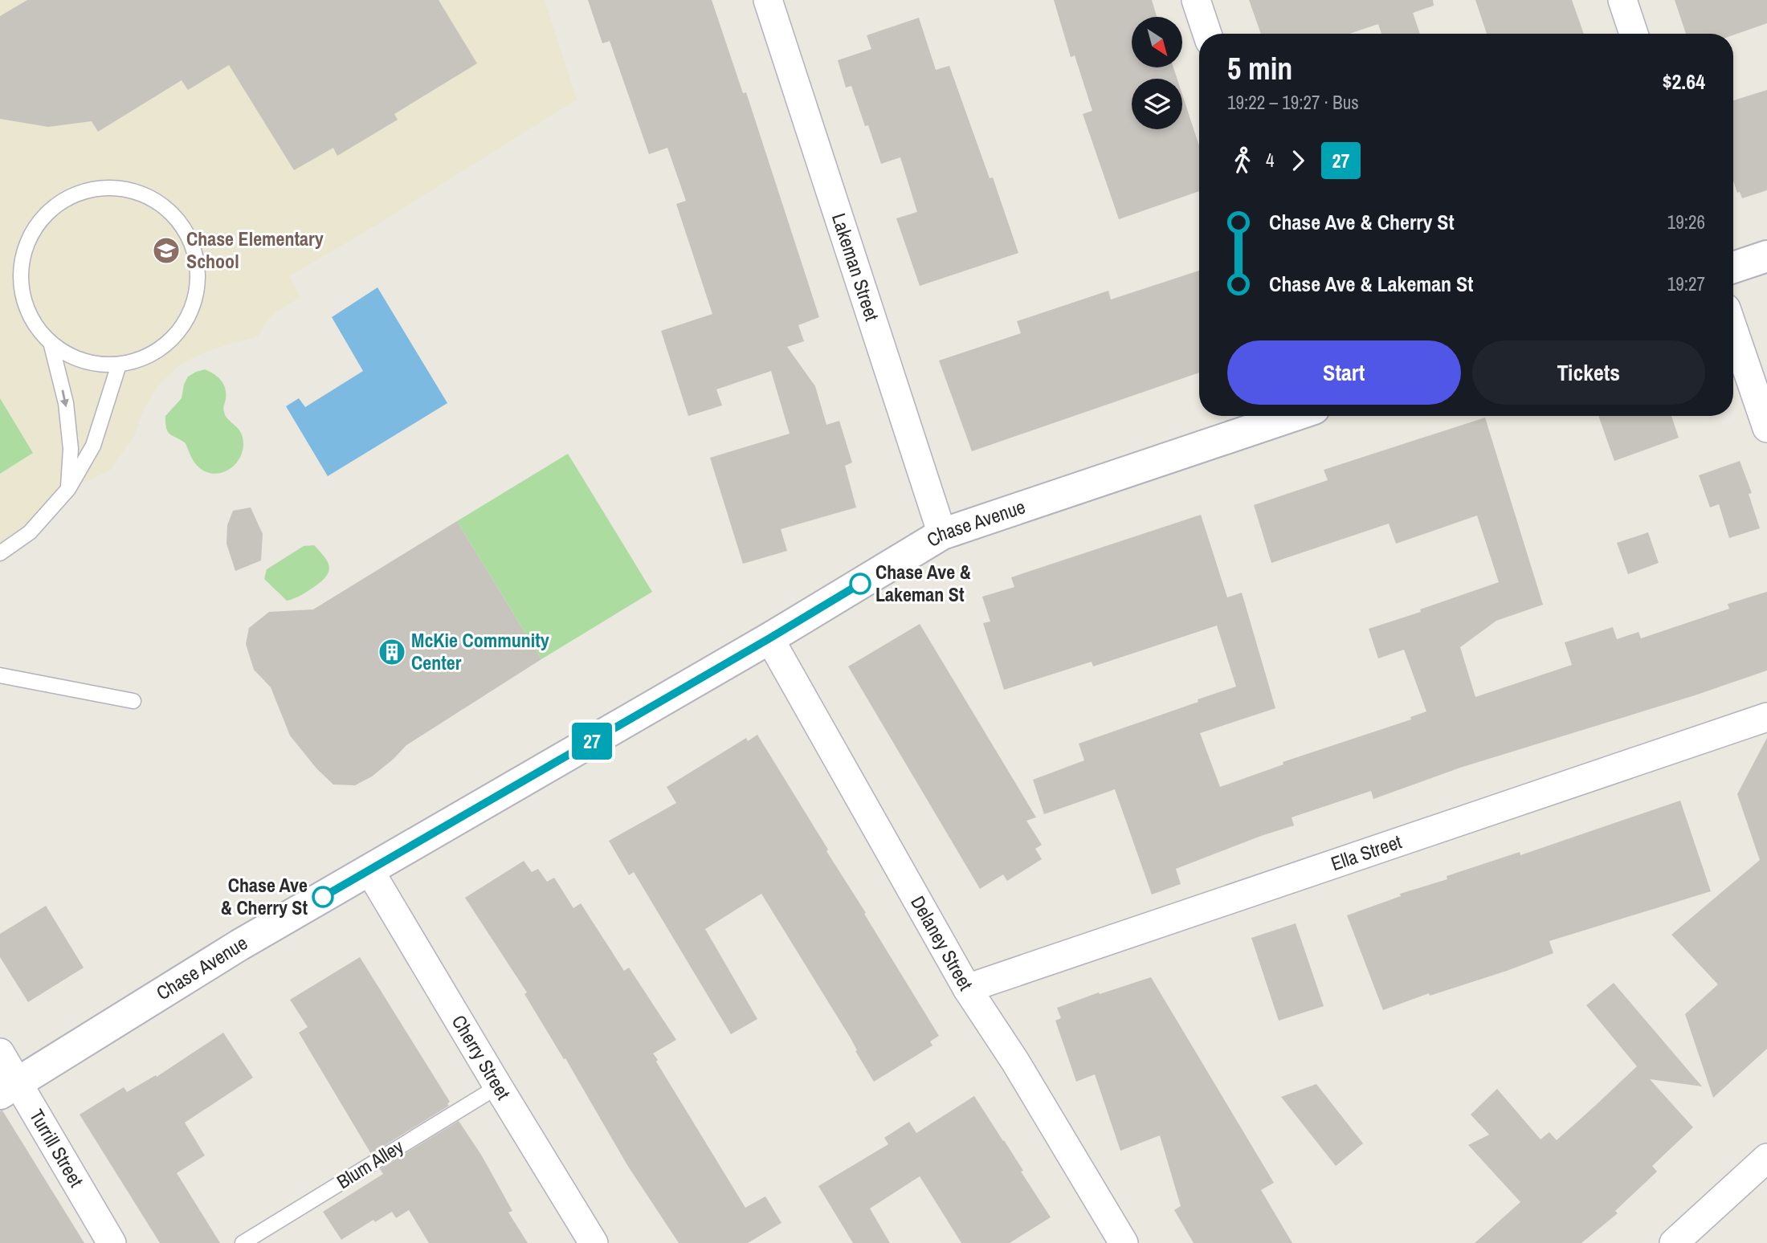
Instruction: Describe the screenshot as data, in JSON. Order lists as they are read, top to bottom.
{
  "streets": {
    "street": [
      "Lakeman Street",
      "Chase Avenue",
      "Ella Street",
      "Delaney Street",
      "Cherry Street",
      "Turrill Street"
    ],
    "lane": ["Blum Alley"]
  },
  "crossings": [
    ["Lakeman Street", "Chase Avenue"],
    ["Chase Avenue", "Delaney Street"],
    ["Chase Avenue", "Cherry Street"],
    ["Chase Avenue", "Turrill Street"],
    ["Ella Street", "Delaney Street"],
    ["Cherry Street", "Blum Alley"]
  ],
  "places": {
    "school or university": ["Chase Elementary School"],
    "other": ["Chase Ave & Lakeman St", "Chase Ave & Cherry St"],
    "building": ["McKie Community Center"]
  },
  "lines": ["bus line 27"],
  "north": "bottom right",
  "page": {
    "on_map": "27",
    "heading": ["5 min", "19:22 – 19:27 · Bus", "$2.64"],
    "legs": ["4", "27"],
    "list": [
      {
        "name": "Chase Ave & Cherry St",
        "value": "19:26"
      },
      {
        "name": "Chase Ave & Lakeman St",
        "value": "19:27"
      }
    ],
    "buttons": ["Start", "Tickets"]
  }
}
